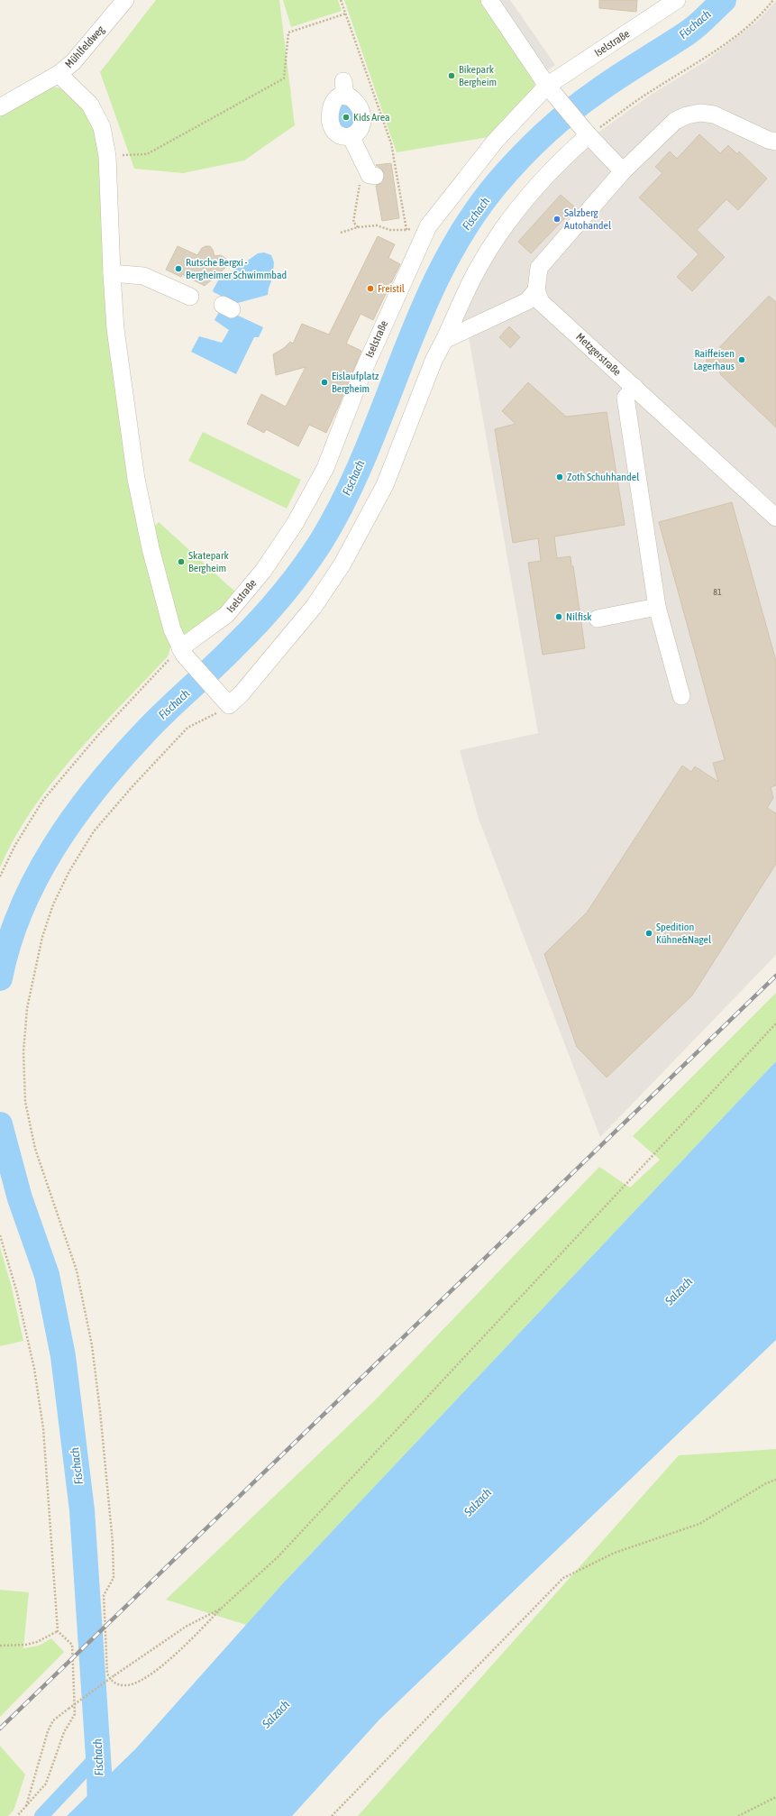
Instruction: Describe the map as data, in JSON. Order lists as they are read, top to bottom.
{
  "streets": {
    "street": ["Iselstraße", "Mühlfeldweg", "Metzgerstraße"]
  },
  "water": ["Fischach", "Salzach"],
  "places": [
    "Bikepark Bergheim",
    "Kids Area",
    "Salzberg Autohandel",
    "Rutsche Bergxi - Bergheimer Schwimmbad",
    "Freistil",
    "Raiffeisen Lagerhaus",
    "Eislaufplatz Bergheim",
    "Zoth Schuhhandel",
    "Skatepark Bergheim",
    "Nilfisk",
    "Spedition Kühne&Nagel"
  ],
  "house_numbers": ["81"]
}
